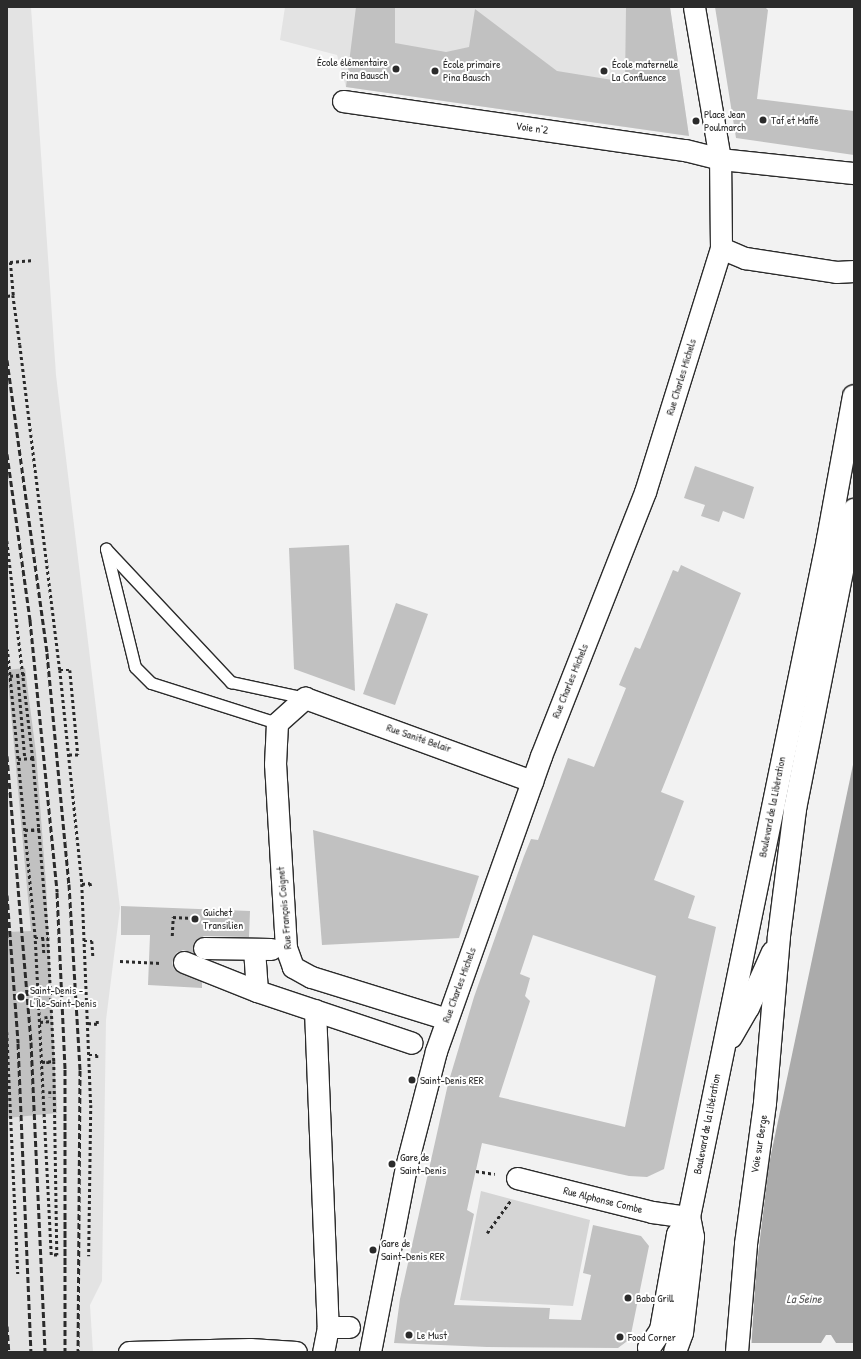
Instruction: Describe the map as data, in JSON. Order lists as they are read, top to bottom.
{
  "streets": {
    "main road": ["Boulevard de la Libération", "Voie sur Berge"],
    "street": [
      "Voie n°2",
      "Rue Charles Michels",
      "Rue Sanité Belair",
      "Rue François Coignet",
      "Rue Alphonse Combe"
    ]
  },
  "crossings": [
    ["Voie n°2", "Rue Charles Michels"],
    ["Rue Charles Michels", "Rue Sanité Belair"],
    ["Rue Charles Michels", "Rue François Coignet"],
    ["Boulevard de la Libération", "Voie sur Berge"],
    ["Boulevard de la Libération", "Rue Alphonse Combe"]
  ],
  "water": ["La Seine"],
  "places": [
    "École élémentaire Pina Bausch",
    "École primaire Pina Bausch",
    "École maternelle La Confluence",
    "Taf et Maffé",
    "Place Jean Poulmarch",
    "Guichet Transilien",
    "Saint-Denis - L'Île-Saint-Denis",
    "Saint-Denis RER",
    "Gare de Saint-Denis",
    "Gare de Saint-Denis RER",
    "Baba Grill",
    "Le Must",
    "Food Corner"
  ]
}
